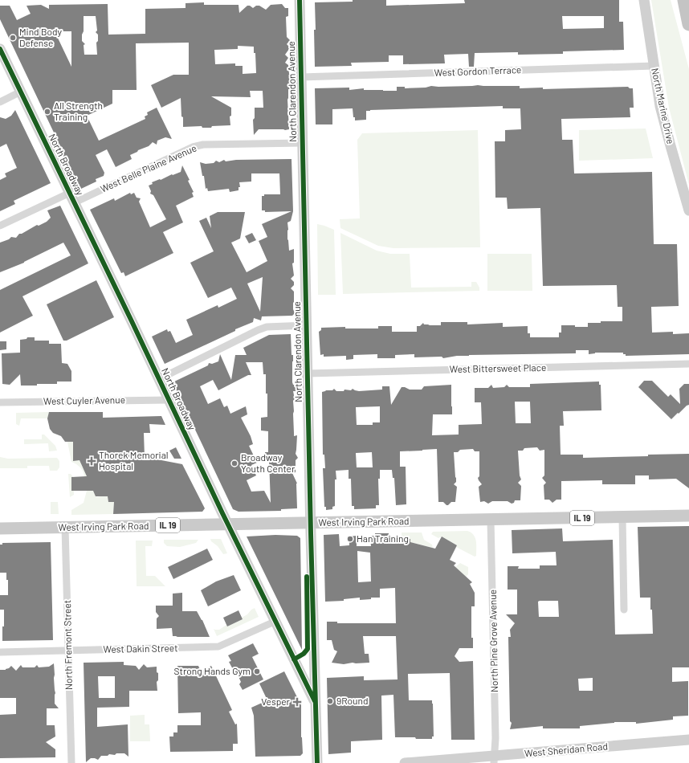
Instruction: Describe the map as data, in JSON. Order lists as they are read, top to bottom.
{
  "streets": {
    "main road": ["IL 19", "West Irving Park Road"],
    "street": [
      "West Gordon Terrace",
      "North Clarendon Avenue",
      "North Marine Drive",
      "North Broadway",
      "West Belle Plaine Avenue",
      "West Bittersweet Place",
      "West Cuyler Avenue",
      "North Pine Grove Avenue",
      "North Fremont Street",
      "West Dakin Street",
      "West Sheridan Road"
    ]
  },
  "crossings": [
    ["West Gordon Terrace", "North Clarendon Avenue"],
    ["West Gordon Terrace", "North Marine Drive"],
    ["North Clarendon Avenue", "North Broadway"],
    ["North Clarendon Avenue", "West Belle Plaine Avenue"],
    ["North Clarendon Avenue", "West Bittersweet Place"],
    ["North Clarendon Avenue", "West Irving Park Road"],
    ["North Broadway", "West Belle Plaine Avenue"],
    ["North Broadway", "West Cuyler Avenue"],
    ["North Broadway", "West Irving Park Road"],
    ["North Broadway", "West Dakin Street"],
    ["West Irving Park Road", "North Pine Grove Avenue"],
    ["West Irving Park Road", "North Fremont Street"],
    ["North Pine Grove Avenue", "West Sheridan Road"],
    ["North Fremont Street", "West Dakin Street"]
  ],
  "places": {
    "other": [
      "Mind Body Defense",
      "All Strength Training",
      "Broadway Youth Center",
      "Han Training",
      "Strong Hands Gym",
      "9Round"
    ],
    "health": ["Thorek Memorial Hospital", "Vesper"]
  }
}
